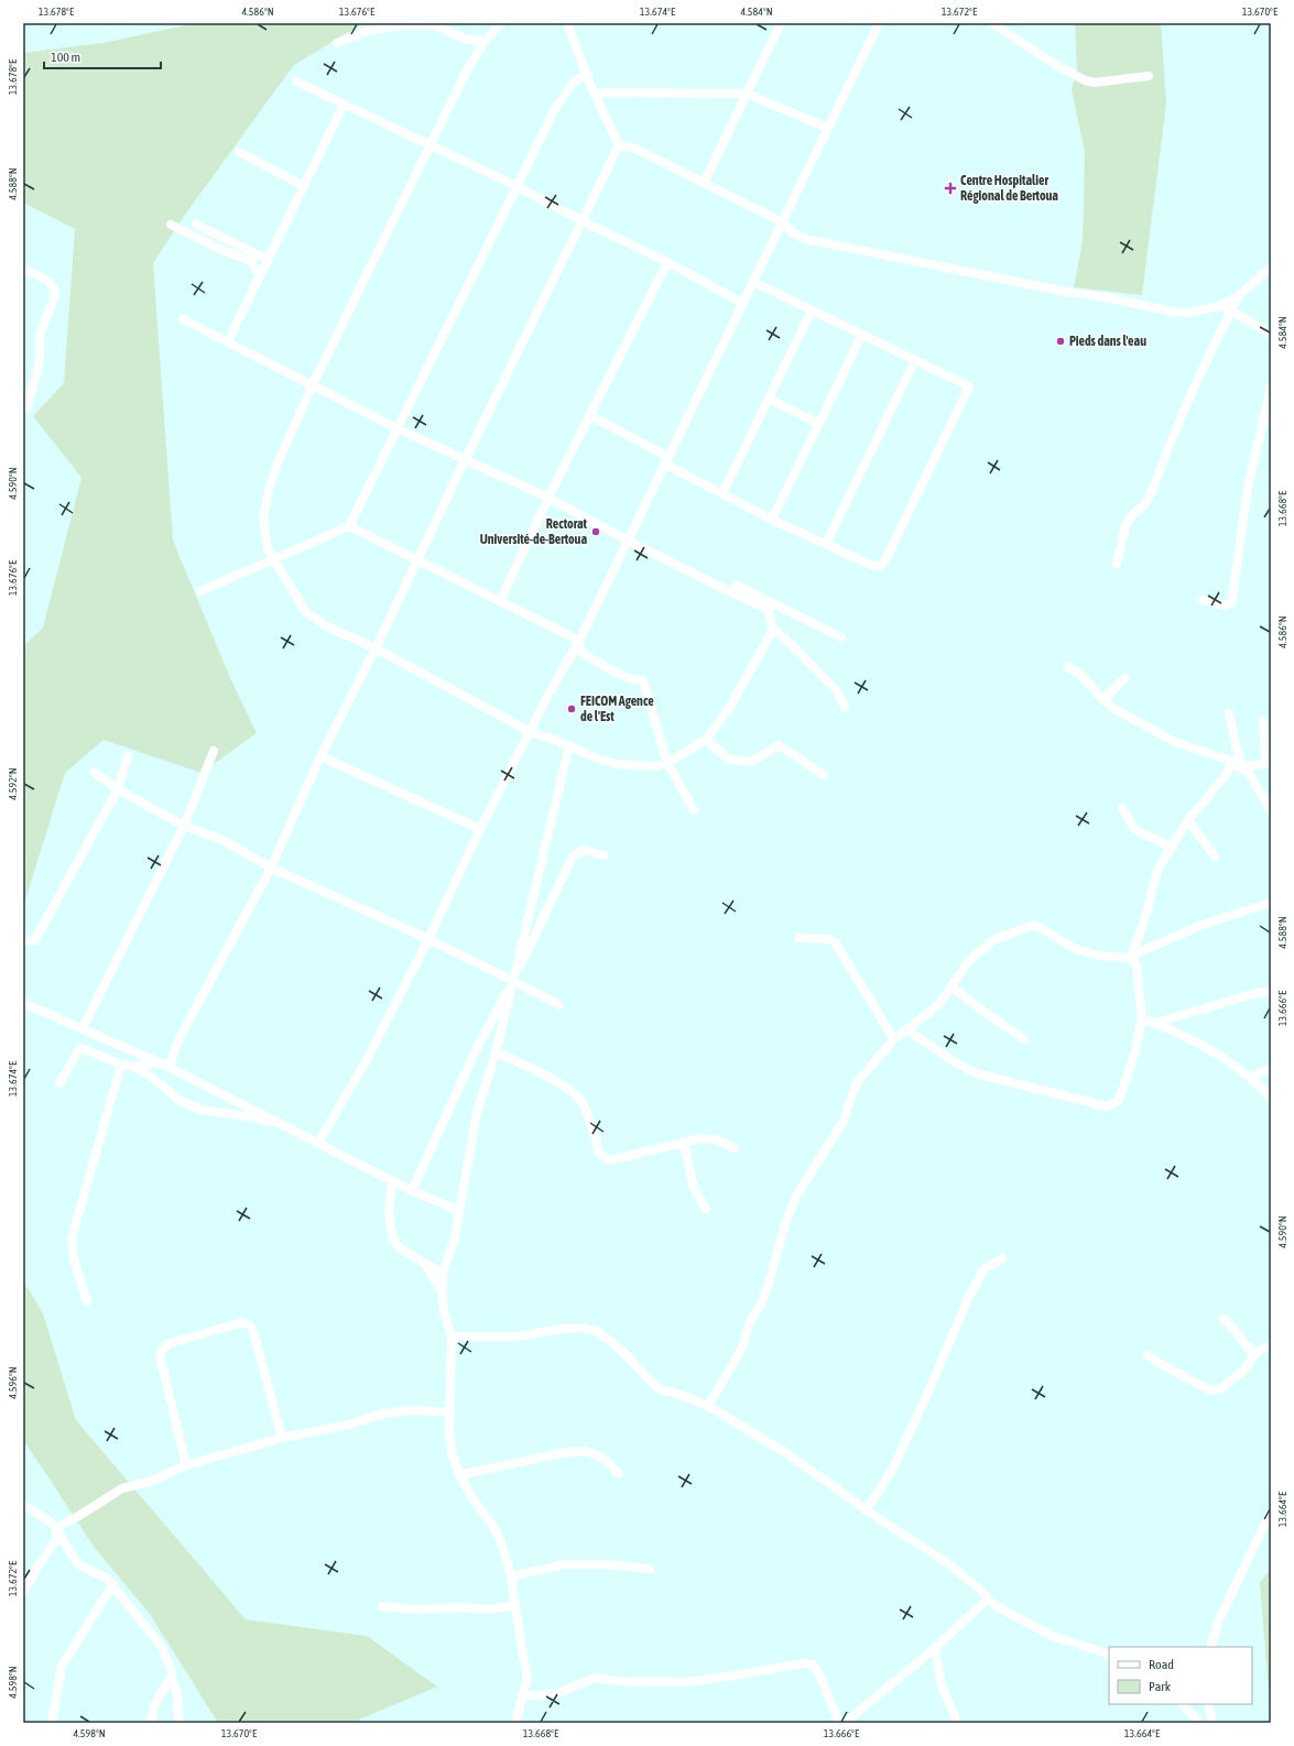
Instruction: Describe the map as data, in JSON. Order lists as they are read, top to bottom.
{
  "places": {
    "health": ["Centre Hospitalier Régional de Bertoua"],
    "other": ["Pieds dans l'eau", "Rectorat Université-de-Bertoua", "FEICOM Agence de l'Est"]
  },
  "legend": ["Road", "Park"],
  "scale_bar": "100 m",
  "coordinates": [
    "13.678°E",
    "4.586°N",
    "13.676°E",
    "13.674°E",
    "4.584°N",
    "13.672°E",
    "13.670°E",
    "4.588°N",
    "4.590°N",
    "13.668°E",
    "4.592°N",
    "13.666°E",
    "4.596°N",
    "13.664°E",
    "4.598°N"
  ]
}
